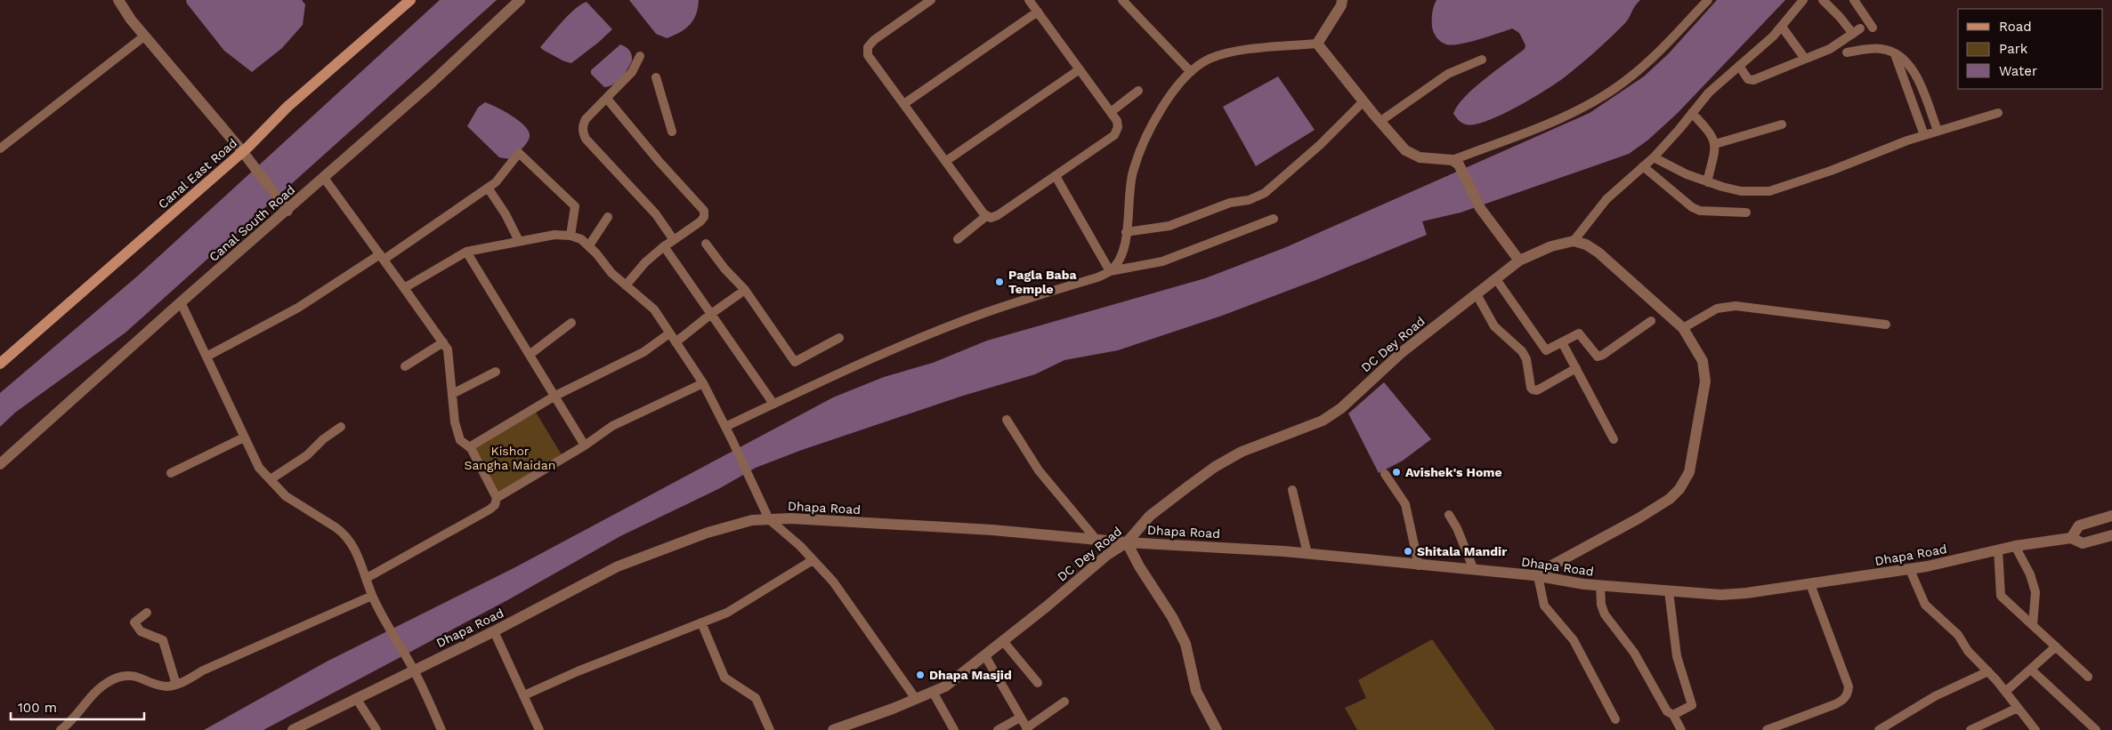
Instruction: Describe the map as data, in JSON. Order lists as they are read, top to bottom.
{
  "streets": {
    "main road": ["Canal East Road"],
    "street": ["Canal South Road", "DC Dey Road", "Dhapa Road"]
  },
  "crossings": [
    ["DC Dey Road", "Dhapa Road"]
  ],
  "parks": ["Kishor Sangha Maidan"],
  "places": [
    "Pagla Baba Temple",
    "Avishek's Home",
    "Shitala Mandir",
    "Dhapa Masjid"
  ],
  "legend": ["Road", "Park", "Water"],
  "scale_bar": "100 m"
}
